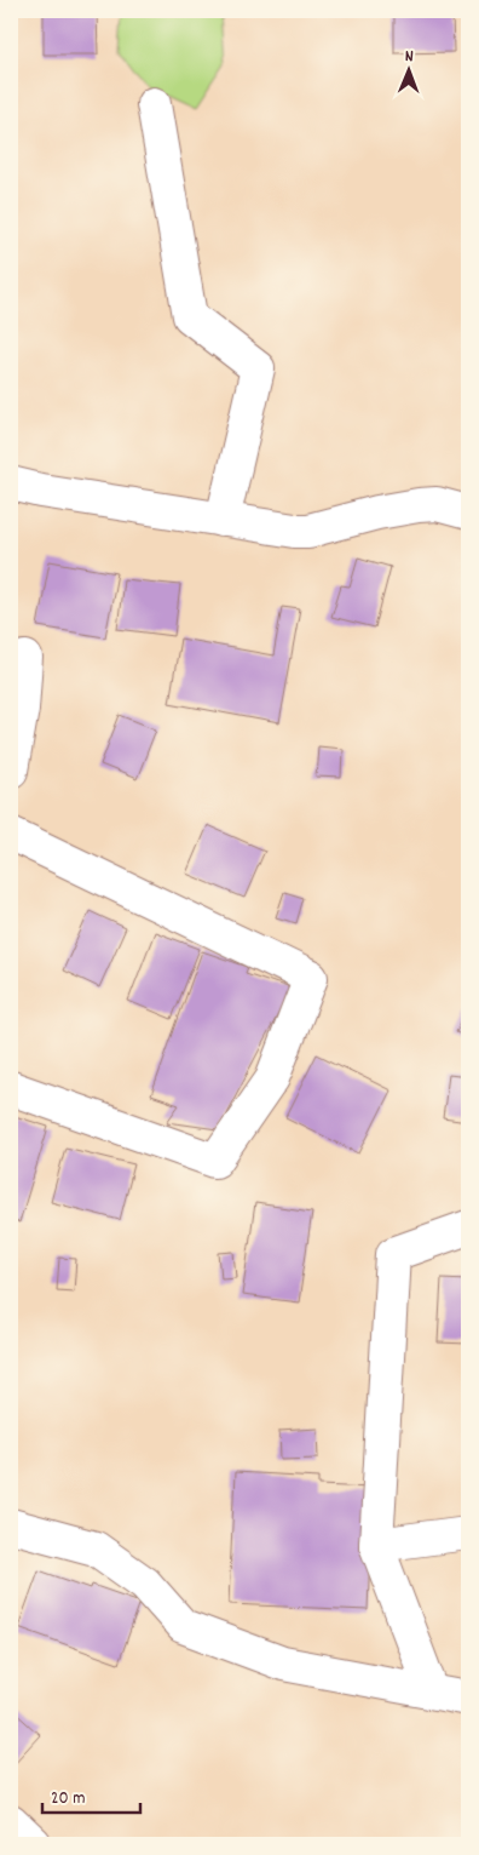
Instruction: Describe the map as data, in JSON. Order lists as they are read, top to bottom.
{
  "scale_bar": "20 m",
  "north": "top"
}
